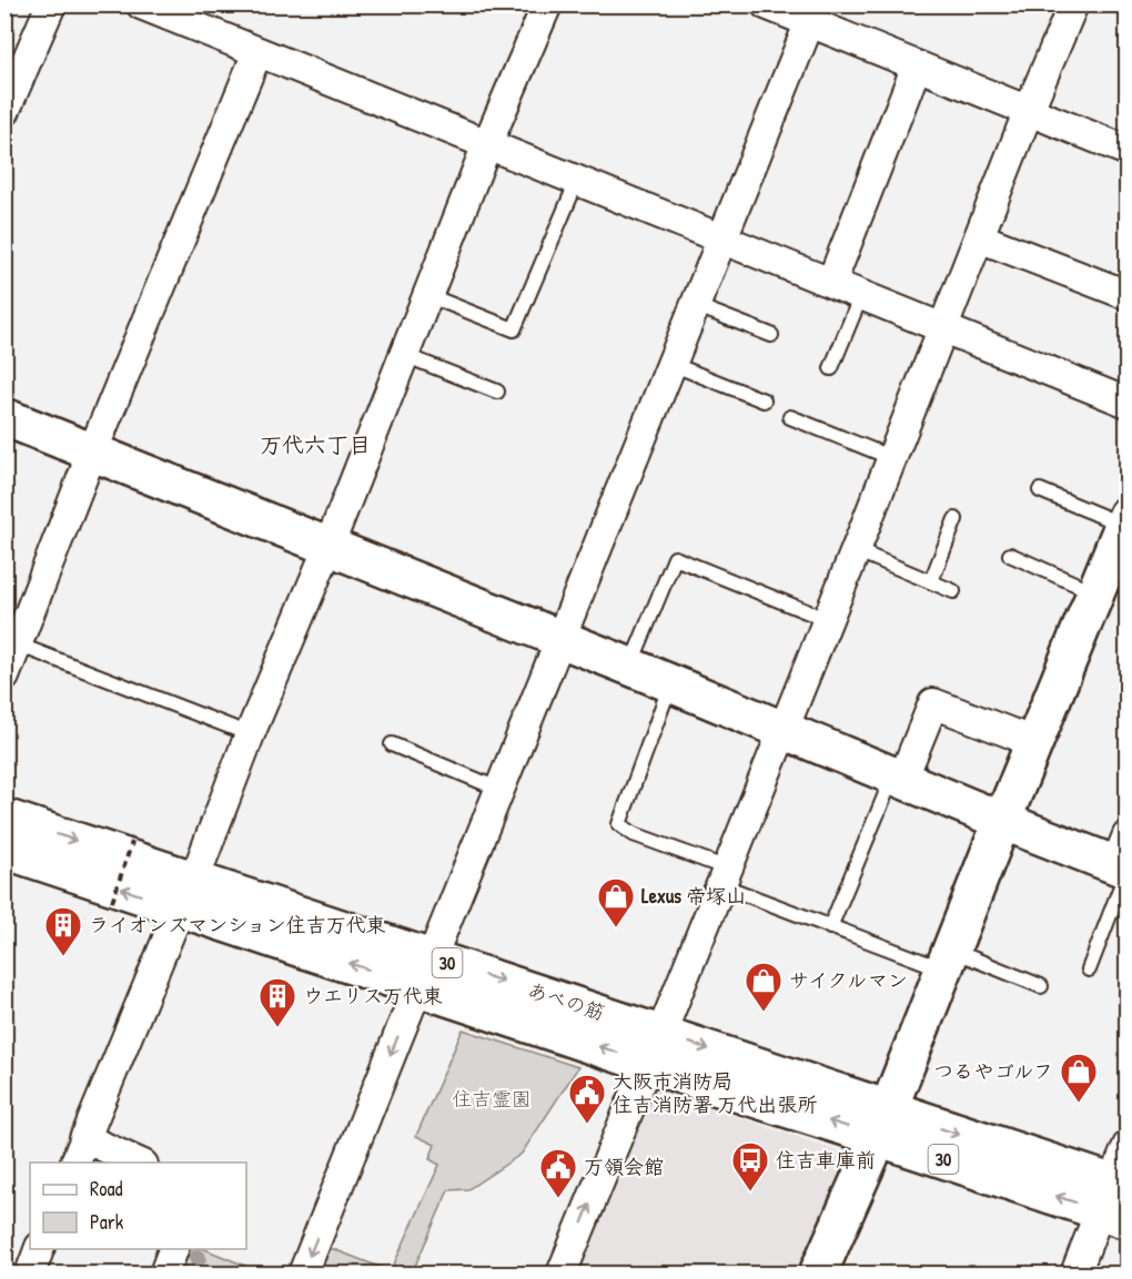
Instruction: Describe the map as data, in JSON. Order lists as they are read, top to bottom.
{
  "streets": {
    "street": ["30", "あべの筋"]
  },
  "districts": ["万代六丁目"],
  "parks": ["住吉霊園"],
  "places": {
    "shop": ["Lexus 帝塚山", "サイクルマン", "つるやゴルフ"],
    "building": ["ライオンズマンション住吉万代東", "ウエリス万代東"],
    "public building": ["大阪市消防局 住吉消防署 万代出張所", "万領会館"],
    "bus stop": ["住吉車庫前"]
  },
  "legend": ["Road", "Park"]
}
